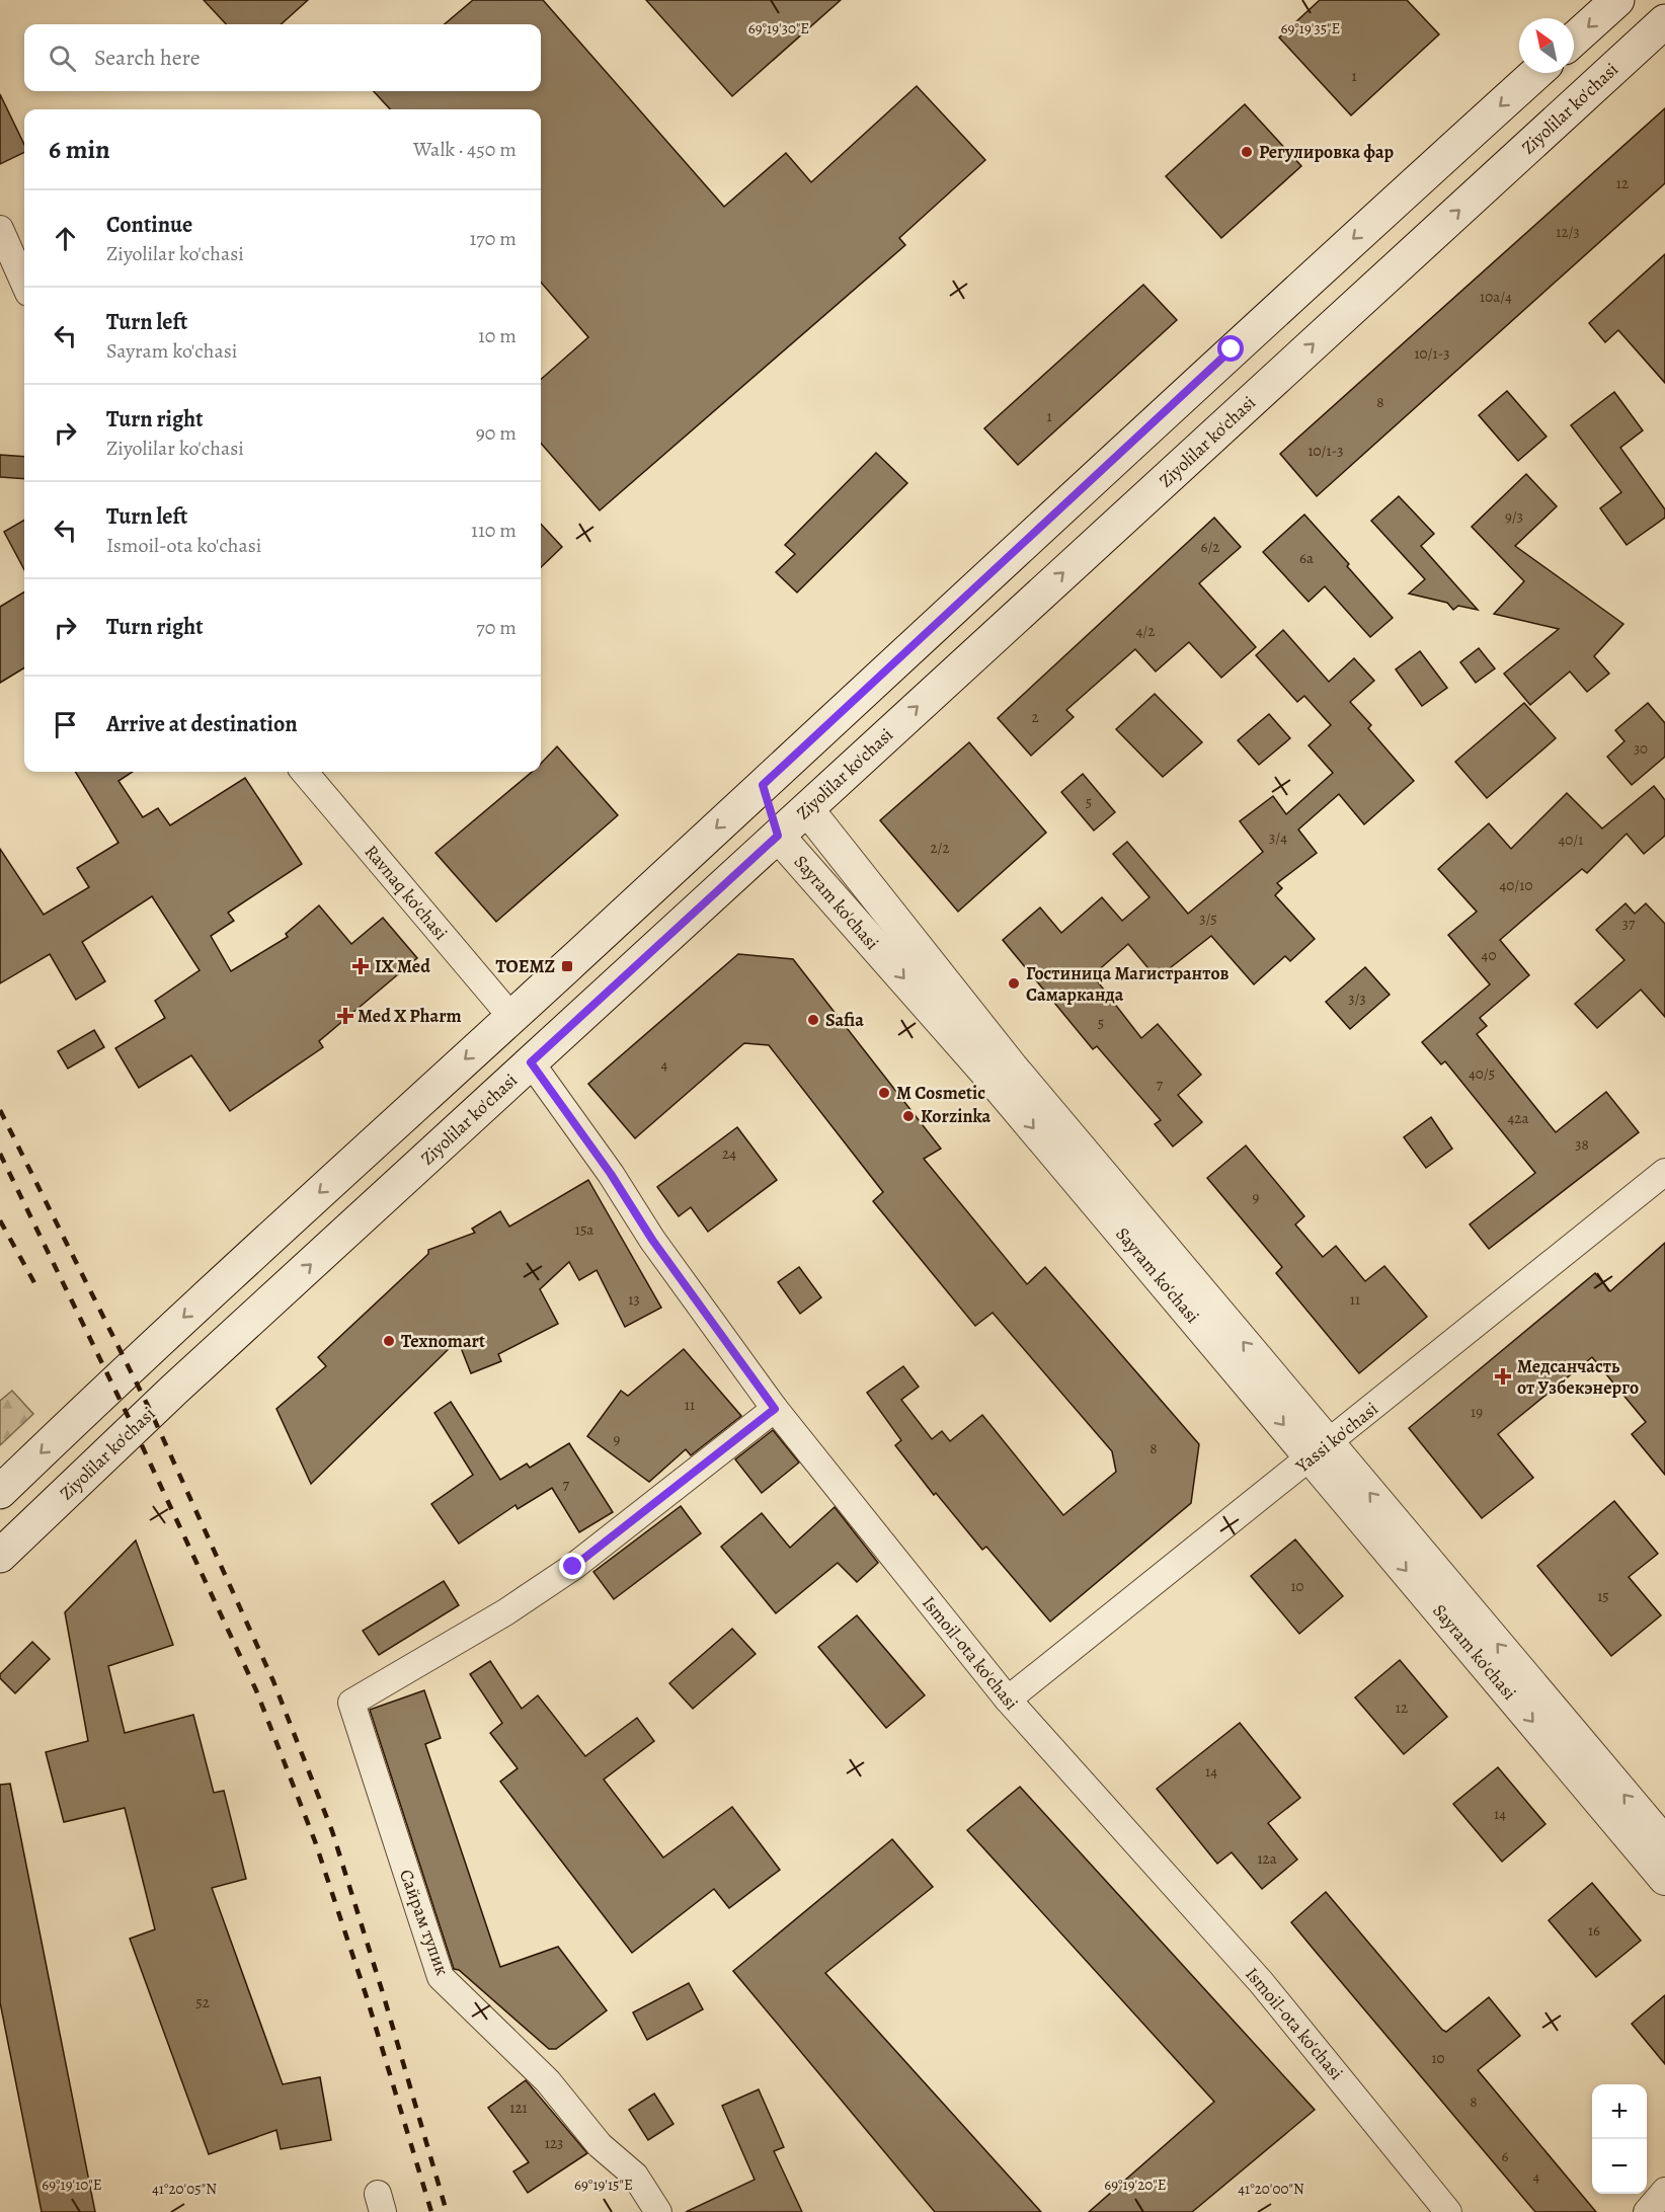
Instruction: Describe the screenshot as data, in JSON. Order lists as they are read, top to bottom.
{
  "streets": {
    "main road": ["Ziyolilar ko'chasi", "Sayram ko'chasi"],
    "street": [
      "Ravnaq ko'chasi",
      "Yassi ko'chasi",
      "Ismoil-ota ko'chasi",
      "Сайрам тупик"
    ]
  },
  "crossings": [
    ["Ziyolilar ko'chasi", "Sayram ko'chasi"],
    ["Ziyolilar ko'chasi", "Ismoil-ota ko'chasi"],
    ["Sayram ko'chasi", "Yassi ko'chasi"],
    ["Yassi ko'chasi", "Ismoil-ota ko'chasi"],
    ["Ismoil-ota ko'chasi", "Сайрам тупик"]
  ],
  "places": {
    "other": [
      "Регулировка фар",
      "Гостиница Магистрантов Самарканда",
      "Safia",
      "M Cosmetic",
      "Korzinka",
      "Texnomart"
    ],
    "health": ["IX Med", "Med X Pharm", "Медсанчасть от Узбекэнерго"],
    "transit": ["TOEMZ"]
  },
  "house_numbers": [
    "1",
    "12",
    "12/3",
    "10a/4",
    "10/1-3",
    "8",
    "1",
    "10/1-3",
    "9/3",
    "6/2",
    "6a",
    "4/2",
    "2",
    "30",
    "5",
    "3/4",
    "40/1",
    "2/2",
    "40/10",
    "3/5",
    "37",
    "40",
    "3/3",
    "5",
    "4",
    "40/5",
    "7",
    "42a",
    "38",
    "24",
    "9",
    "15а",
    "13",
    "11",
    "11",
    "19",
    "9",
    "8",
    "7",
    "10",
    "15",
    "12",
    "14",
    "14",
    "12а",
    "16",
    "52",
    "10",
    "8",
    "121",
    "123",
    "6",
    "4"
  ],
  "north": "top left",
  "page": {
    "search": "Search here",
    "heading": ["6 min", "Walk · 450 m"],
    "list": [
      ["Continue", "Ziyolilar ko'chasi", "170 m"],
      ["Turn left", "Sayram ko'chasi", "10 m"],
      ["Turn right", "Ziyolilar ko'chasi", "90 m"],
      ["Turn left", "Ismoil-ota ko'chasi", "110 m"],
      ["Turn right", "70 m"],
      "Arrive at destination"
    ],
    "map_buttons": ["+", "−"]
  },
  "coordinates": [
    "69°19'30\"E",
    "69°19'35\"E",
    "69°19'10\"E",
    "69°19'15\"E",
    "69°19'20\"E",
    "41°20'05\"N",
    "41°20'00\"N"
  ]
}
